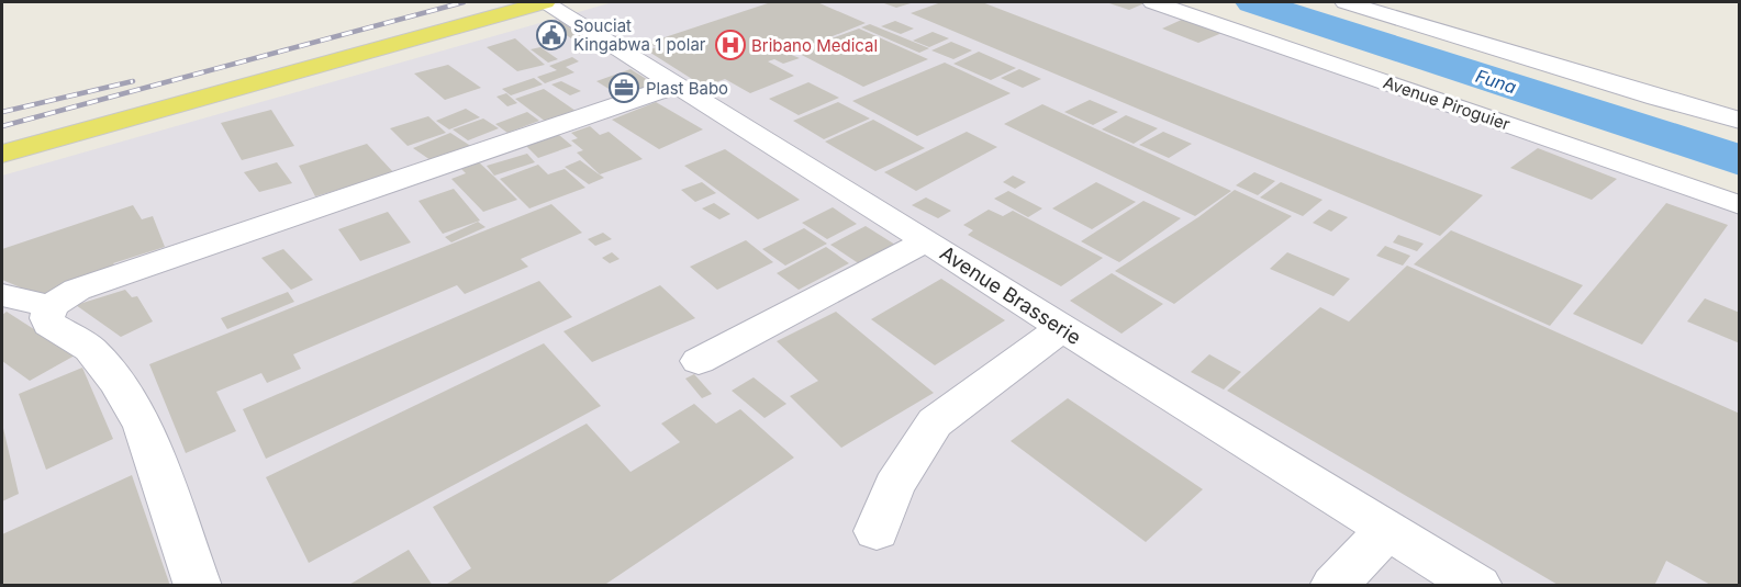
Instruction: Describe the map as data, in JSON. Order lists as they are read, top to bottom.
{
  "streets": {
    "street": ["Avenue Piroguier", "Avenue Brasserie"]
  },
  "water": ["Funa"],
  "places": {
    "public building": ["Souciat Kingabwa 1 polar"],
    "hospital": ["Bribano Medical"],
    "office": ["Plast Babo"]
  }
}
